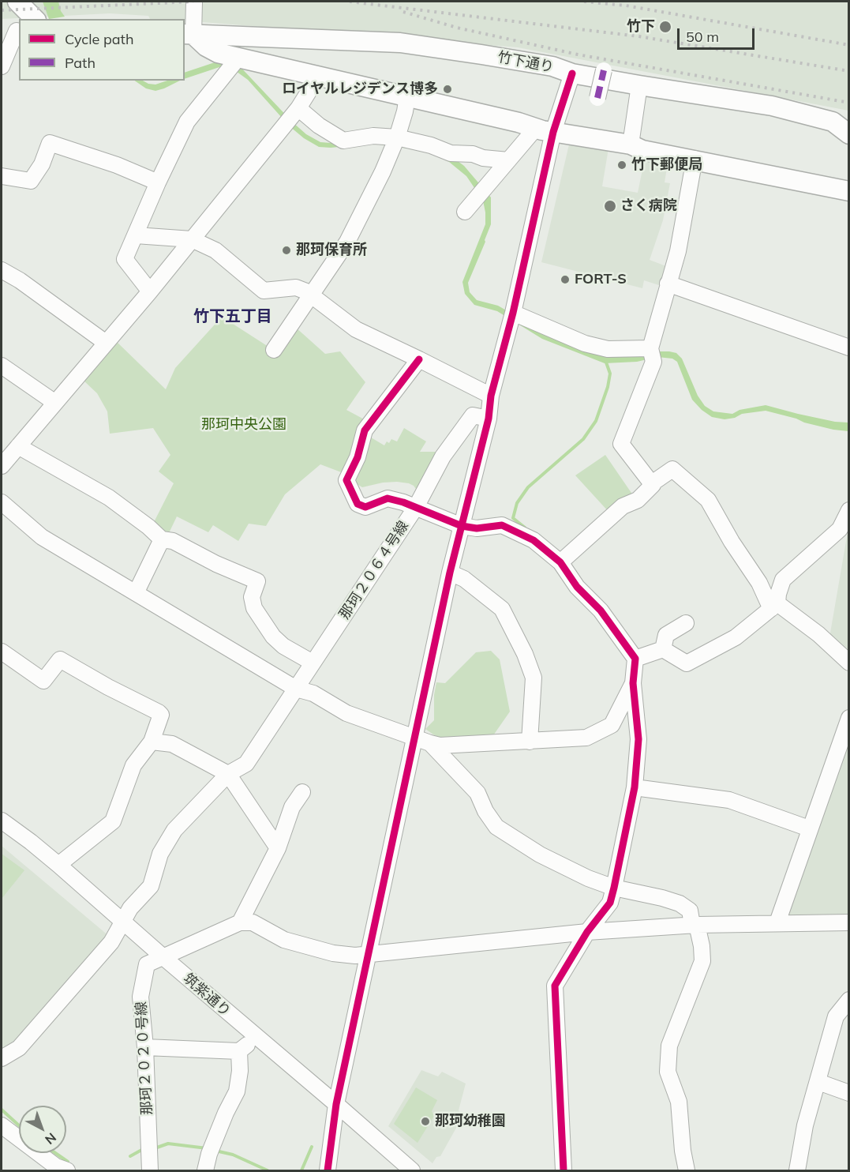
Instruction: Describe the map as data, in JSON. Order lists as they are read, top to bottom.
{
  "streets": {
    "main road": ["竹下通り"],
    "street": ["那珂２０６４号線", "筑紫通り", "那珂２０２０号線"]
  },
  "crossings": [
    ["那珂２０６４号線", "筑紫通り"],
    ["筑紫通り", "那珂２０２０号線"]
  ],
  "districts": ["竹下五丁目"],
  "parks": ["那珂中央公園"],
  "places": [
    "竹下",
    "ロイヤルレジデンス博多",
    "竹下郵便局",
    "さく病院",
    "那珂保育所",
    "FORT-S",
    "那珂幼稚園"
  ],
  "legend": ["Cycle path", "Path"],
  "scale_bar": "50 m",
  "north": "bottom right"
}
